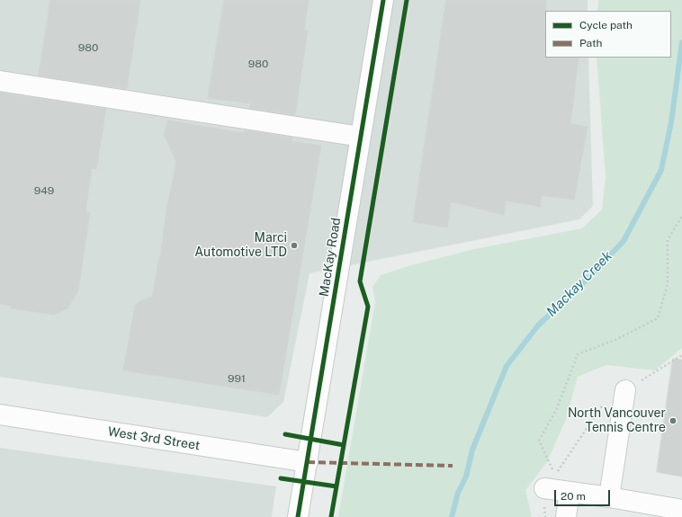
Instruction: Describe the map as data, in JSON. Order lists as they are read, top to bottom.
{
  "streets": {
    "street": ["MacKay Road", "West 3rd Street"]
  },
  "crossings": [
    ["MacKay Road", "West 3rd Street"]
  ],
  "water": ["Mackay Creek"],
  "places": ["Marci Automotive LTD", "North Vancouver Tennis Centre"],
  "house_numbers": [
    "980",
    "980",
    "949",
    "991"
  ],
  "legend": ["Cycle path", "Path"],
  "scale_bar": "20 m"
}
